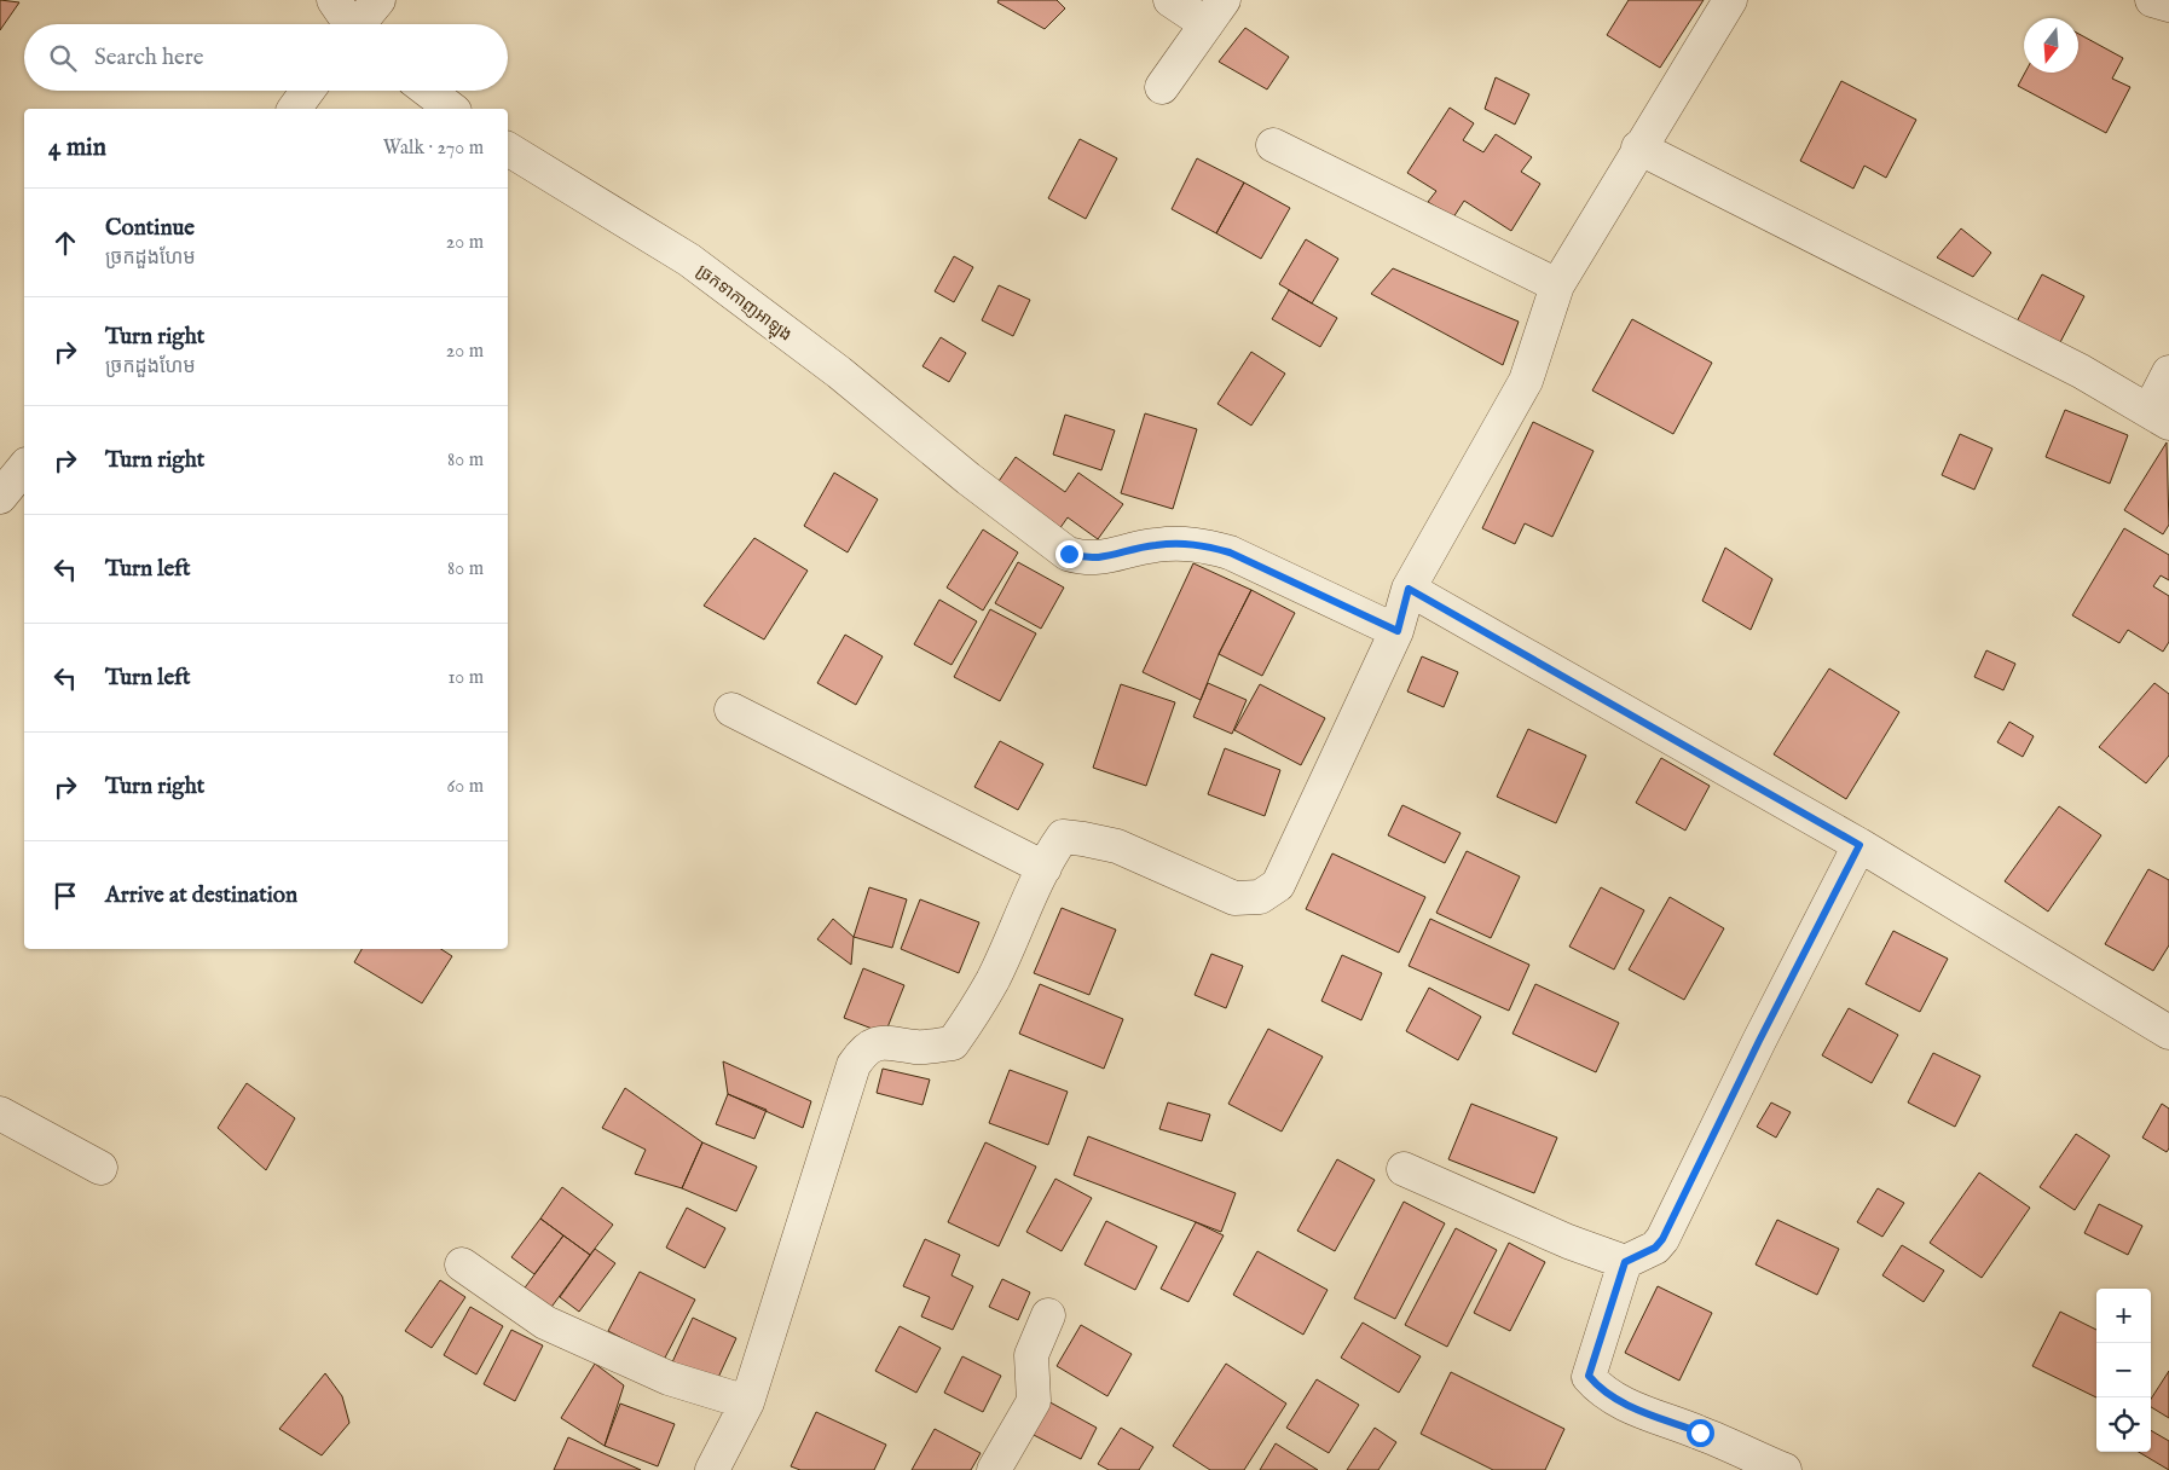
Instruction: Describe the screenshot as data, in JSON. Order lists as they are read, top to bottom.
{
  "streets": {
    "street": ["ច្រកទាកាញអាឡុង"]
  },
  "north": "bottom",
  "page": {
    "search": "Search here",
    "heading": ["4 min", "Walk · 270 m"],
    "list": [
      ["Continue", "ច្រកដួងហែម", "20 m"],
      ["Turn right", "ច្រកដួងហែម", "20 m"],
      ["Turn right", "80 m"],
      ["Turn left", "80 m"],
      ["Turn left", "10 m"],
      ["Turn right", "60 m"],
      "Arrive at destination"
    ],
    "map_buttons": ["+", "−"]
  }
}
